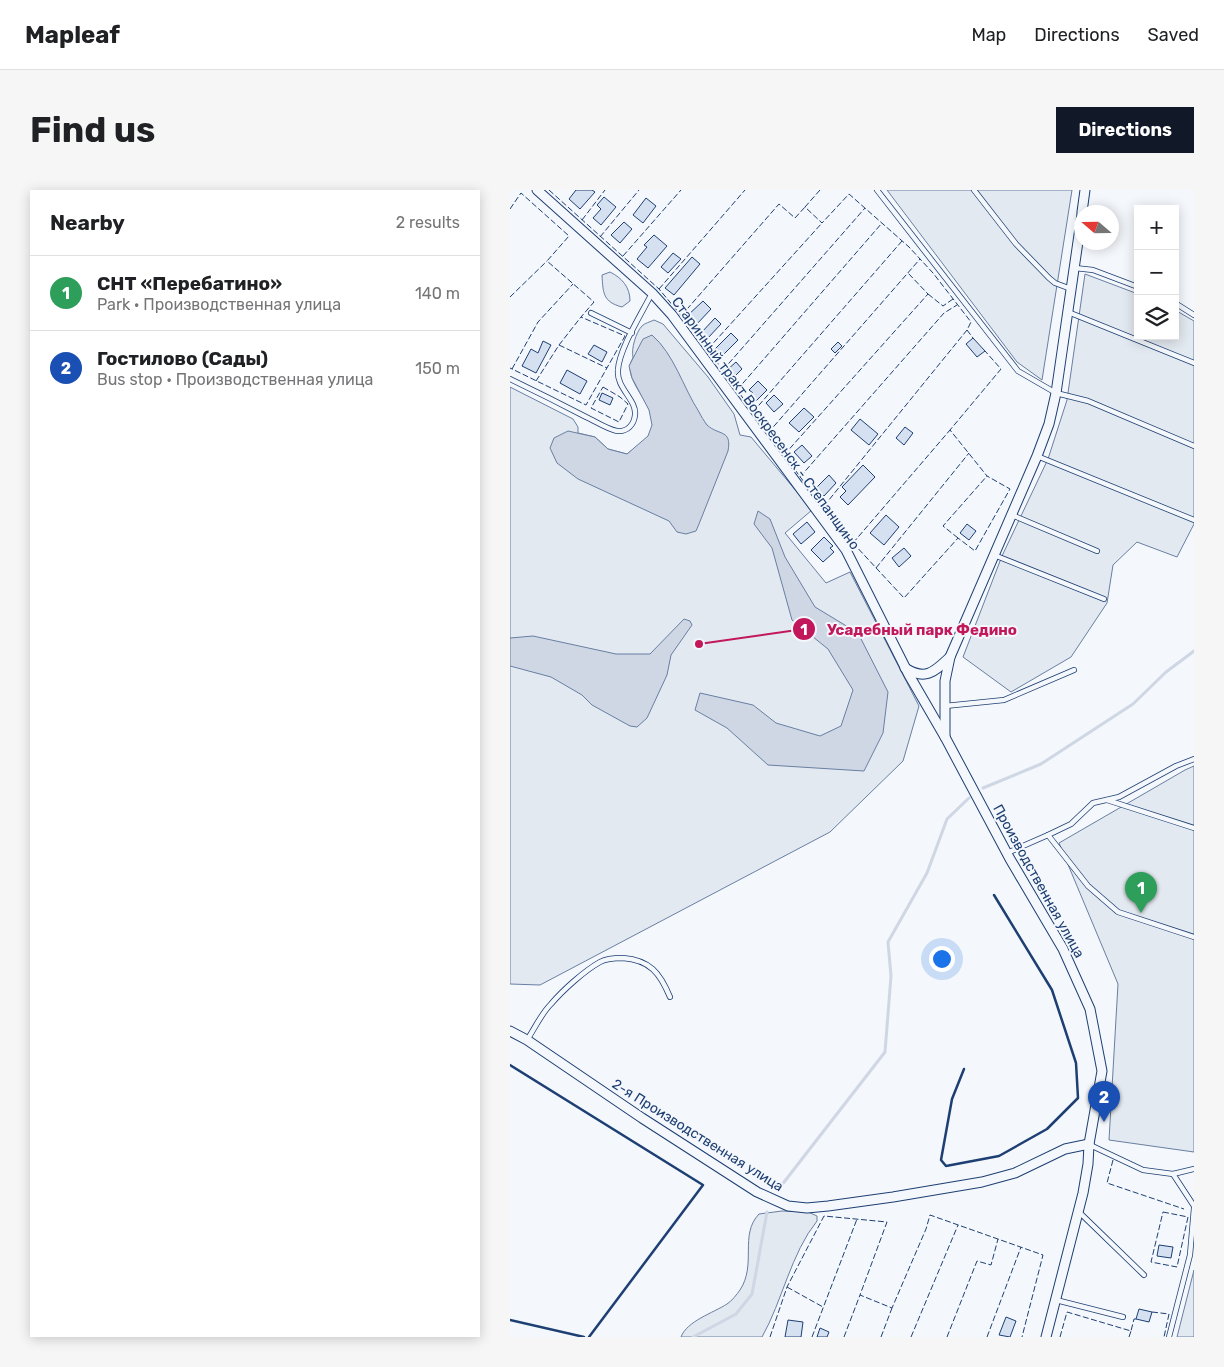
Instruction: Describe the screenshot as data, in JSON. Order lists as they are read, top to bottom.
{
  "streets": {
    "street": ["Старинный тракт Воскресенск - Степанщино", "Производственная улица", "2-я Производственная улица"]
  },
  "crossings": [
    ["Старинный тракт Воскресенск - Степанщино", "Производственная улица"],
    ["Производственная улица", "2-я Производственная улица"]
  ],
  "places": ["Усадебный парк Федино"],
  "north": "left",
  "page": {
    "header": "Mapleaf",
    "nav": ["Map", "Directions", "Saved"],
    "buttons": "Directions",
    "title": "Find us",
    "heading": ["Nearby", "2 results"],
    "map_buttons": ["+", "−"],
    "list": [
      {
        "mark": "1",
        "name": "СНТ «Перебатино»",
        "note": "Park · Производственная улица",
        "value": "140 m"
      },
      {
        "mark": "2",
        "name": "Гостилово (Сады)",
        "note": "Bus stop · Производственная улица",
        "value": "150 m"
      }
    ],
    "pins": ["1", "2"]
  }
}
